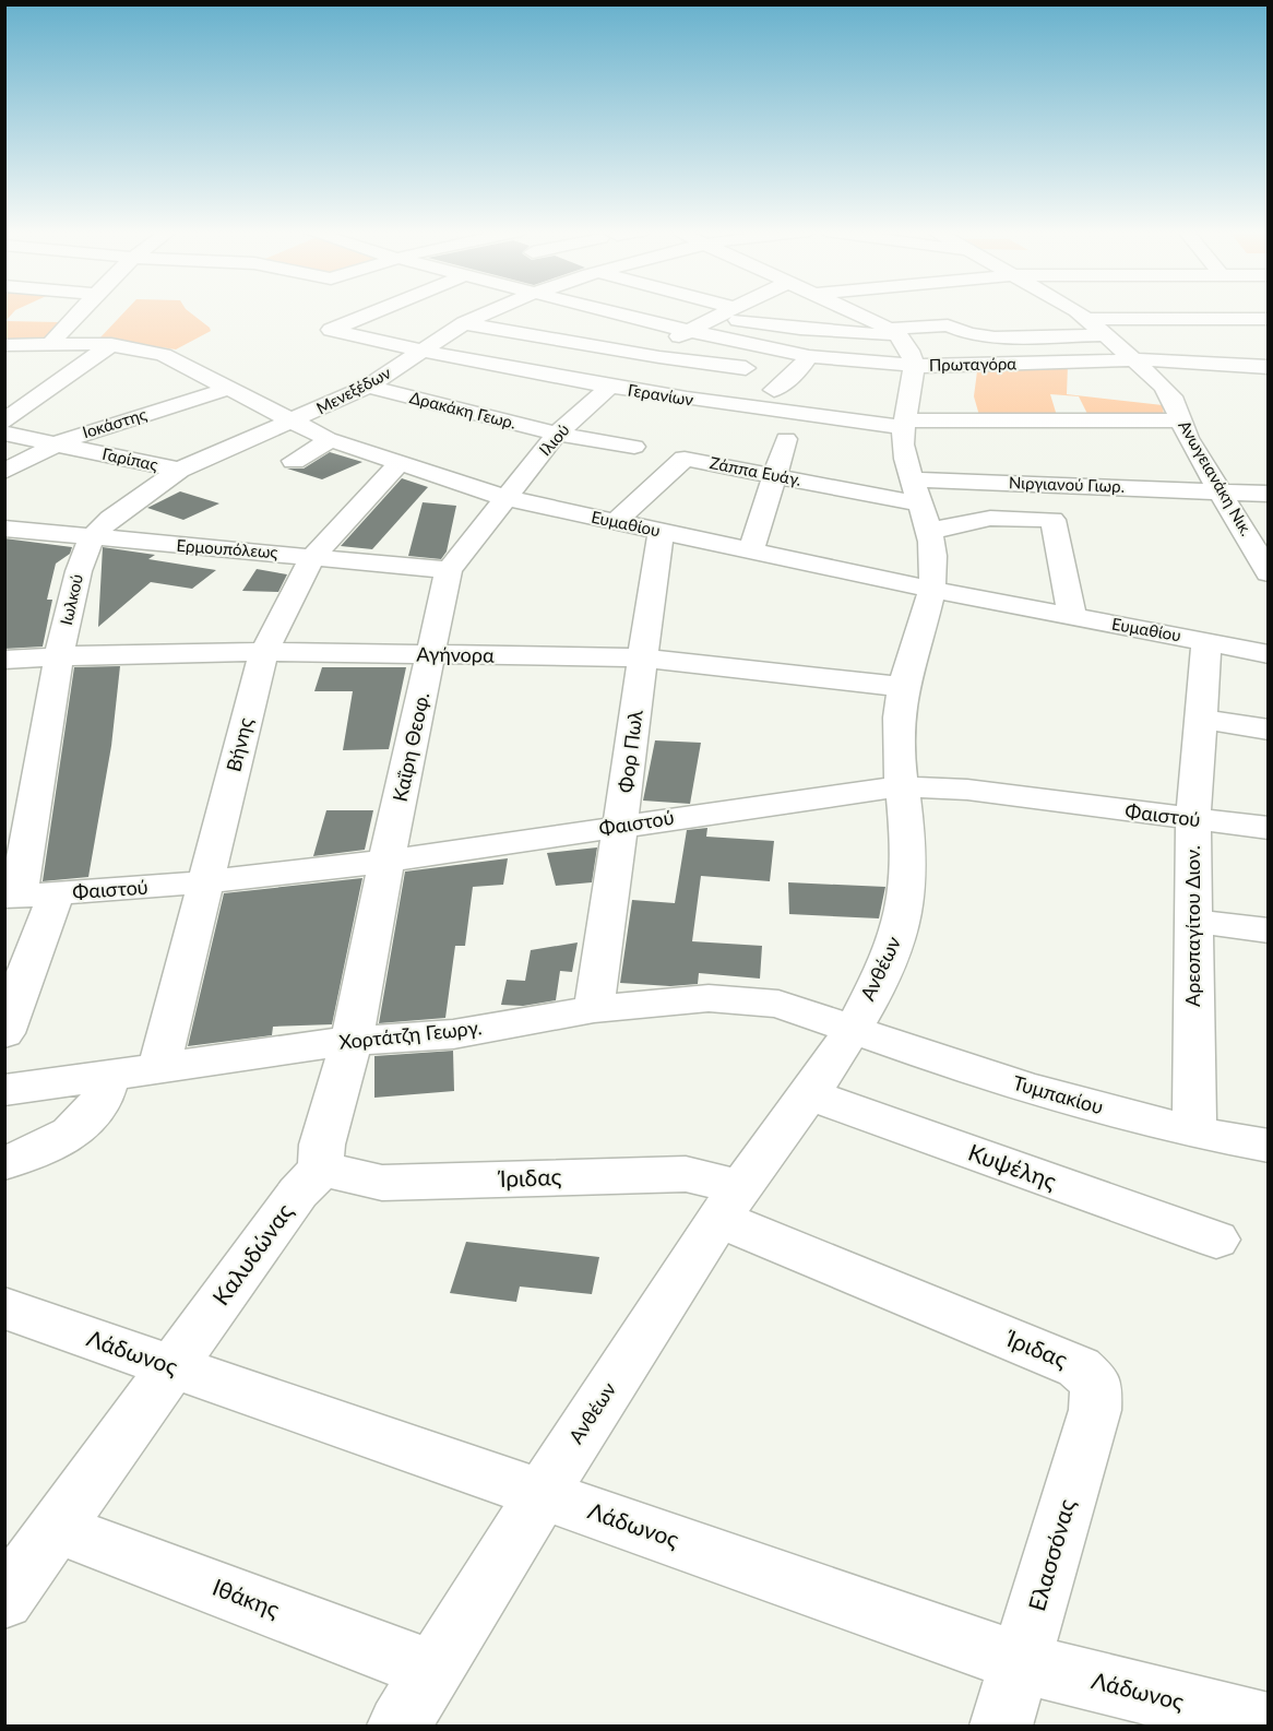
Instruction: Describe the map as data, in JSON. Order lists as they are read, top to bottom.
{
  "streets": {
    "street": [
      "Πρωταγόρα",
      "Μενεξέδων",
      "Γερανίων",
      "Δρακάκη Γεωρ.",
      "Ιοκάστης",
      "Ιλιού",
      "Γαρίπας",
      "Ζάππα Ευάγ.",
      "Ανωγειανάκη Νικ.",
      "Νιργιανού Γιωρ.",
      "Ευμαθίου",
      "Ερμουπόλεως",
      "Ιωλκού",
      "Αγήνορα",
      "Βήνης",
      "Καΐρη Θεοφ.",
      "Φορ Πωλ",
      "Φαιστού",
      "Αρεοπαγίτου Διον.",
      "Ανθέων",
      "Χορτάτζη Γεωργ.",
      "Τυμπακίου",
      "Κυψέλης",
      "Ίριδας",
      "Καλυδώνας",
      "Λάδωνος",
      "Ελασσόνας",
      "Ιθάκης"
    ]
  },
  "crossings": [
    ["Πρωταγόρα", "Ανωγειανάκη Νικ."],
    ["Πρωταγόρα", "Ανθέων"],
    ["Μενεξέδων", "Γερανίων"],
    ["Μενεξέδων", "Δρακάκη Γεωρ."],
    ["Μενεξέδων", "Ευμαθίου"],
    ["Μενεξέδων", "Ιωλκού"],
    ["Γερανίων", "Ιλιού"],
    ["Γερανίων", "Ανωγειανάκη Νικ."],
    ["Γερανίων", "Ανθέων"],
    ["Δρακάκη Γεωρ.", "Ιλιού"],
    ["Ιοκάστης", "Γαρίπας"],
    ["Ιοκάστης", "Ευμαθίου"],
    ["Ιλιού", "Ευμαθίου"],
    ["Ιλιού", "Καΐρη Θεοφ."],
    ["Γαρίπας", "Ιωλκού"],
    ["Ζάππα Ευάγ.", "Νιργιανού Γιωρ."],
    ["Ζάππα Ευάγ.", "Ευμαθίου"],
    ["Ζάππα Ευάγ.", "Ανθέων"],
    ["Ανωγειανάκη Νικ.", "Νιργιανού Γιωρ."],
    ["Νιργιανού Γιωρ.", "Ανθέων"],
    ["Ευμαθίου", "Ιωλκού"],
    ["Ευμαθίου", "Βήνης"],
    ["Ευμαθίου", "Καΐρη Θεοφ."],
    ["Ευμαθίου", "Φορ Πωλ"],
    ["Ευμαθίου", "Αρεοπαγίτου Διον."],
    ["Ευμαθίου", "Ανθέων"],
    ["Ερμουπόλεως", "Ιωλκού"],
    ["Ερμουπόλεως", "Βήνης"],
    ["Ερμουπόλεως", "Καΐρη Θεοφ."],
    ["Ιωλκού", "Αγήνορα"],
    ["Ιωλκού", "Φαιστού"],
    ["Αγήνορα", "Βήνης"],
    ["Αγήνορα", "Καΐρη Θεοφ."],
    ["Αγήνορα", "Φορ Πωλ"],
    ["Αγήνορα", "Ανθέων"],
    ["Βήνης", "Φαιστού"],
    ["Βήνης", "Χορτάτζη Γεωργ."],
    ["Καΐρη Θεοφ.", "Φαιστού"],
    ["Φορ Πωλ", "Φαιστού"],
    ["Φορ Πωλ", "Χορτάτζη Γεωργ."],
    ["Φαιστού", "Αρεοπαγίτου Διον."],
    ["Φαιστού", "Ανθέων"],
    ["Αρεοπαγίτου Διον.", "Τυμπακίου"],
    ["Ανθέων", "Χορτάτζη Γεωργ."],
    ["Ανθέων", "Τυμπακίου"],
    ["Ανθέων", "Κυψέλης"],
    ["Ανθέων", "Ίριδας"],
    ["Ανθέων", "Λάδωνος"],
    ["Ανθέων", "Ιθάκης"],
    ["Χορτάτζη Γεωργ.", "Τυμπακίου"],
    ["Ίριδας", "Καλυδώνας"],
    ["Ίριδας", "Ελασσόνας"],
    ["Καλυδώνας", "Λάδωνος"],
    ["Καλυδώνας", "Ιθάκης"],
    ["Λάδωνος", "Ελασσόνας"]
  ]
}
